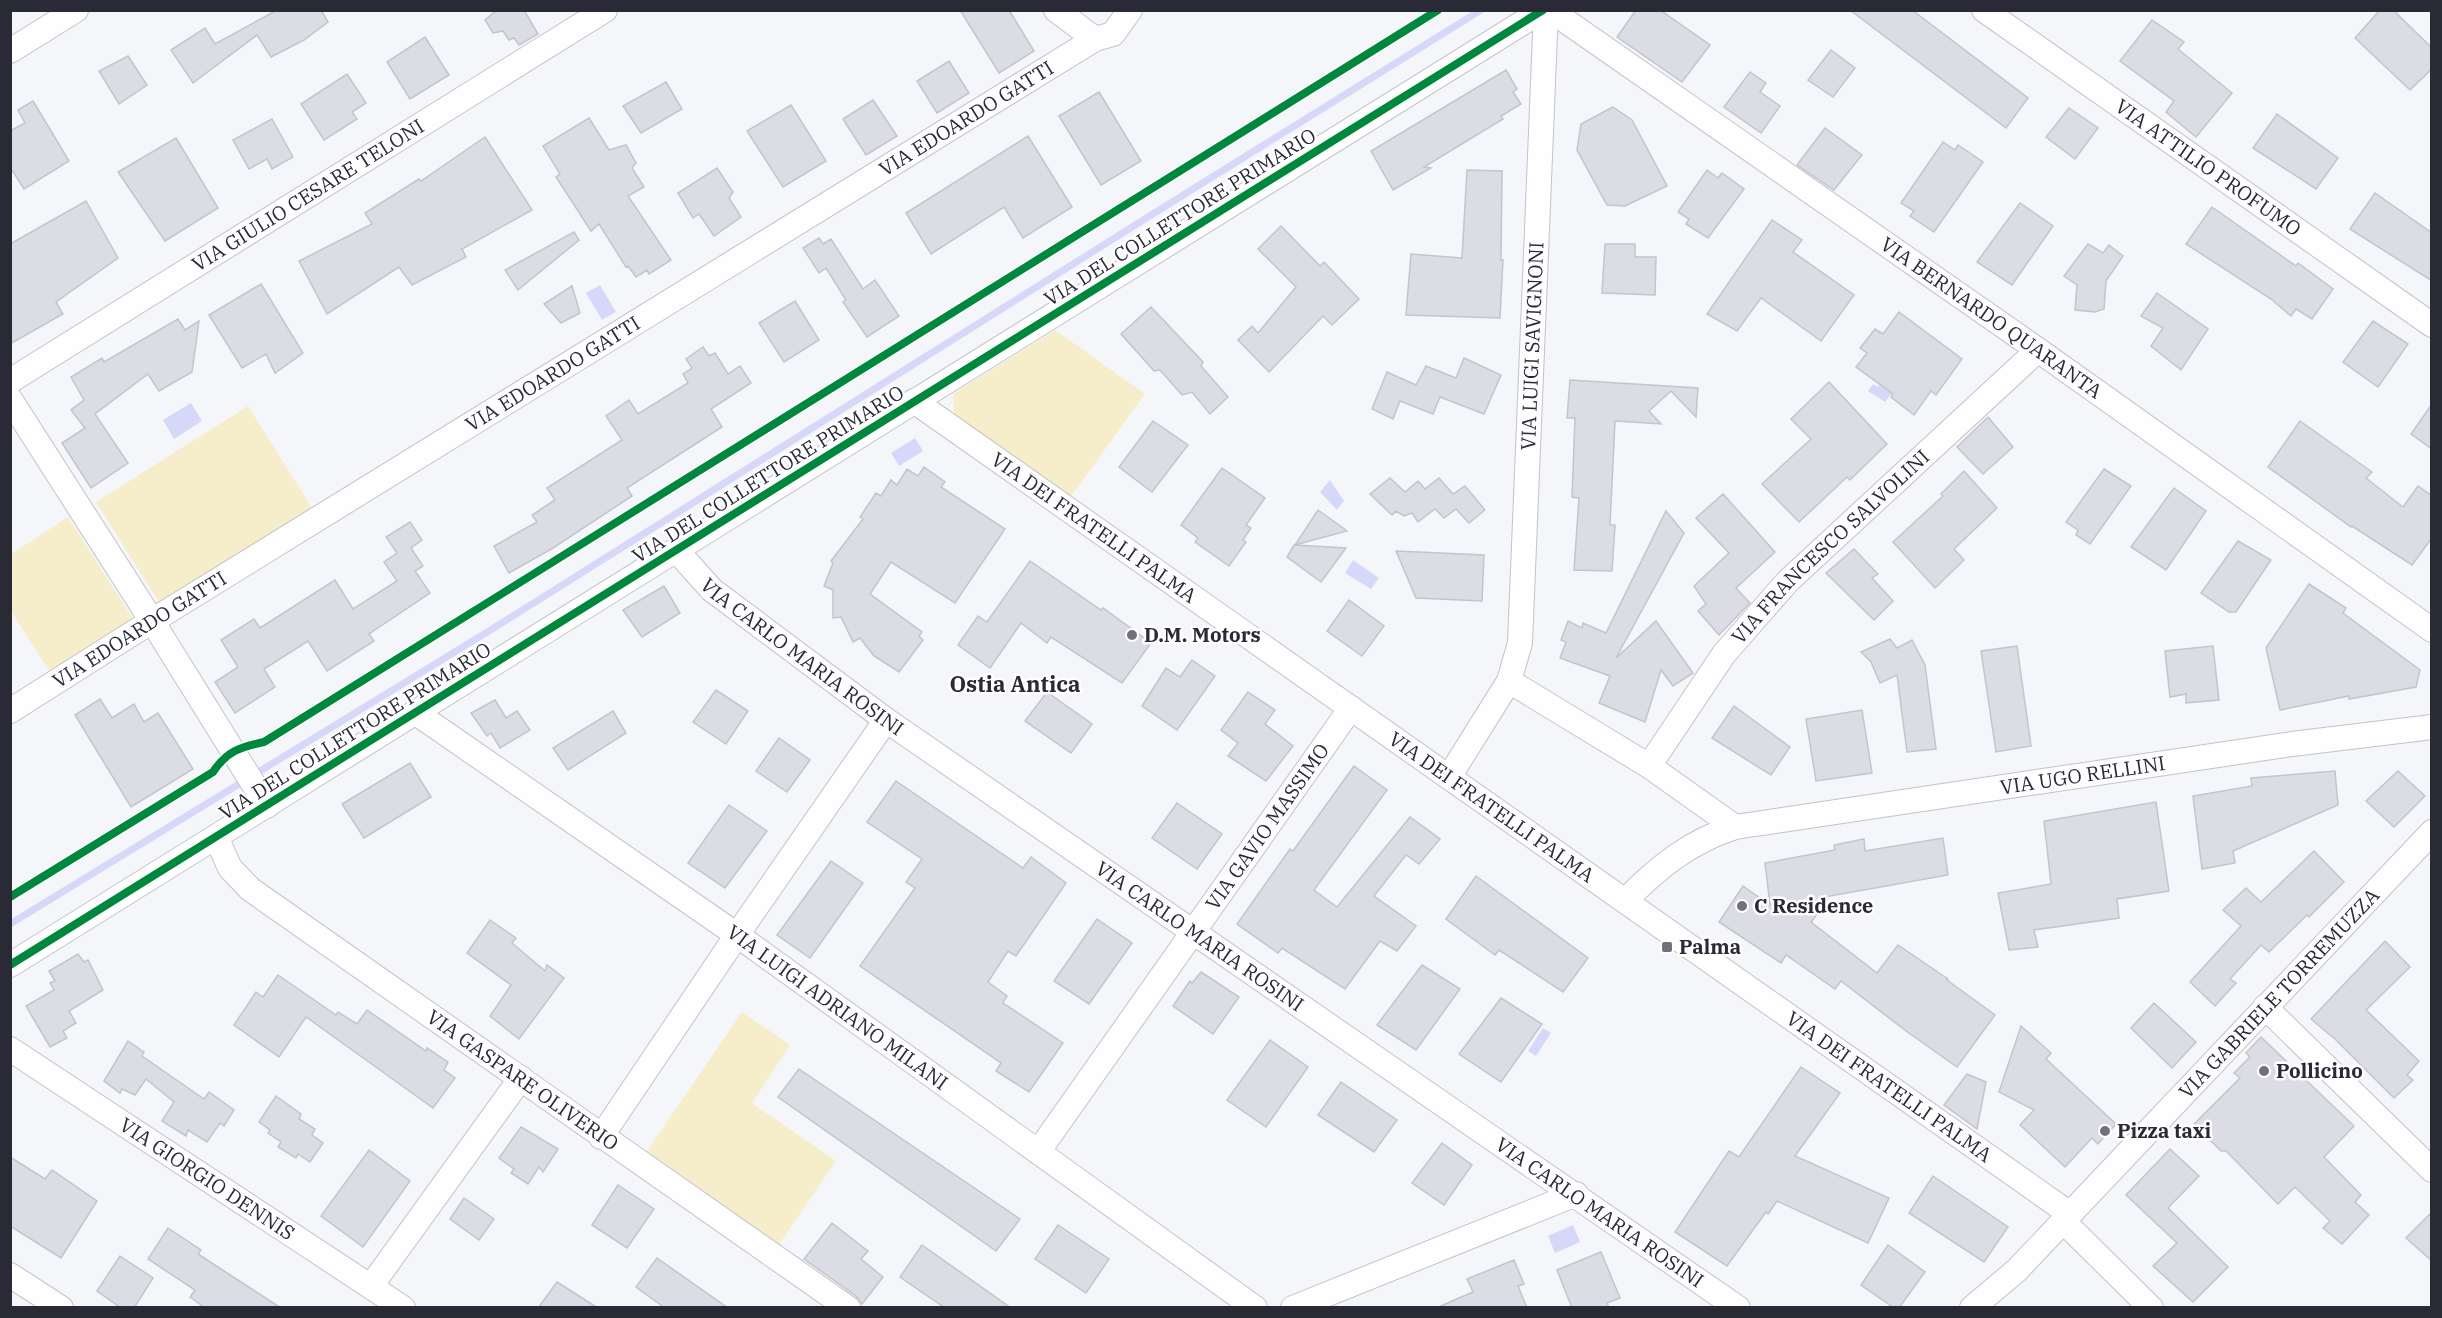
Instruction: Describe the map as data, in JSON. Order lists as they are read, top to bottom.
{
  "streets": {
    "street": [
      "VIA EDOARDO GATTI",
      "VIA ATTILIO PROFUMO",
      "VIA GIULIO CESARE TELONI",
      "VIA DEL COLLETTORE PRIMARIO",
      "VIA BERNARDO QUARANTA",
      "VIA LUIGI SAVIGNONI",
      "VIA DEI FRATELLI PALMA",
      "VIA FRANCESCO SALVOLINI",
      "VIA CARLO MARIA ROSINI",
      "VIA UGO RELLINI",
      "VIA GAVIO MASSIMO",
      "VIA GABRIELE TORREMUZZA",
      "VIA LUIGI ADRIANO MILANI",
      "VIA GASPARE OLIVERIO",
      "VIA GIORGIO DENNIS"
    ]
  },
  "crossings": [
    ["VIA DEL COLLETTORE PRIMARIO", "VIA BERNARDO QUARANTA"],
    ["VIA DEL COLLETTORE PRIMARIO", "VIA LUIGI SAVIGNONI"],
    ["VIA DEL COLLETTORE PRIMARIO", "VIA DEI FRATELLI PALMA"],
    ["VIA DEL COLLETTORE PRIMARIO", "VIA CARLO MARIA ROSINI"],
    ["VIA DEL COLLETTORE PRIMARIO", "VIA LUIGI ADRIANO MILANI"],
    ["VIA DEL COLLETTORE PRIMARIO", "VIA GASPARE OLIVERIO"],
    ["VIA BERNARDO QUARANTA", "VIA LUIGI SAVIGNONI"],
    ["VIA BERNARDO QUARANTA", "VIA FRANCESCO SALVOLINI"],
    ["VIA LUIGI SAVIGNONI", "VIA DEI FRATELLI PALMA"],
    ["VIA DEI FRATELLI PALMA", "VIA UGO RELLINI"],
    ["VIA DEI FRATELLI PALMA", "VIA GAVIO MASSIMO"],
    ["VIA DEI FRATELLI PALMA", "VIA GABRIELE TORREMUZZA"],
    ["VIA CARLO MARIA ROSINI", "VIA GAVIO MASSIMO"],
    ["VIA GAVIO MASSIMO", "VIA LUIGI ADRIANO MILANI"]
  ],
  "districts": ["Ostia Antica"],
  "places": {
    "other": [
      "D.M. Motors",
      "C Residence",
      "Pollicino",
      "Pizza taxi"
    ],
    "transit": ["Palma"]
  }
}
